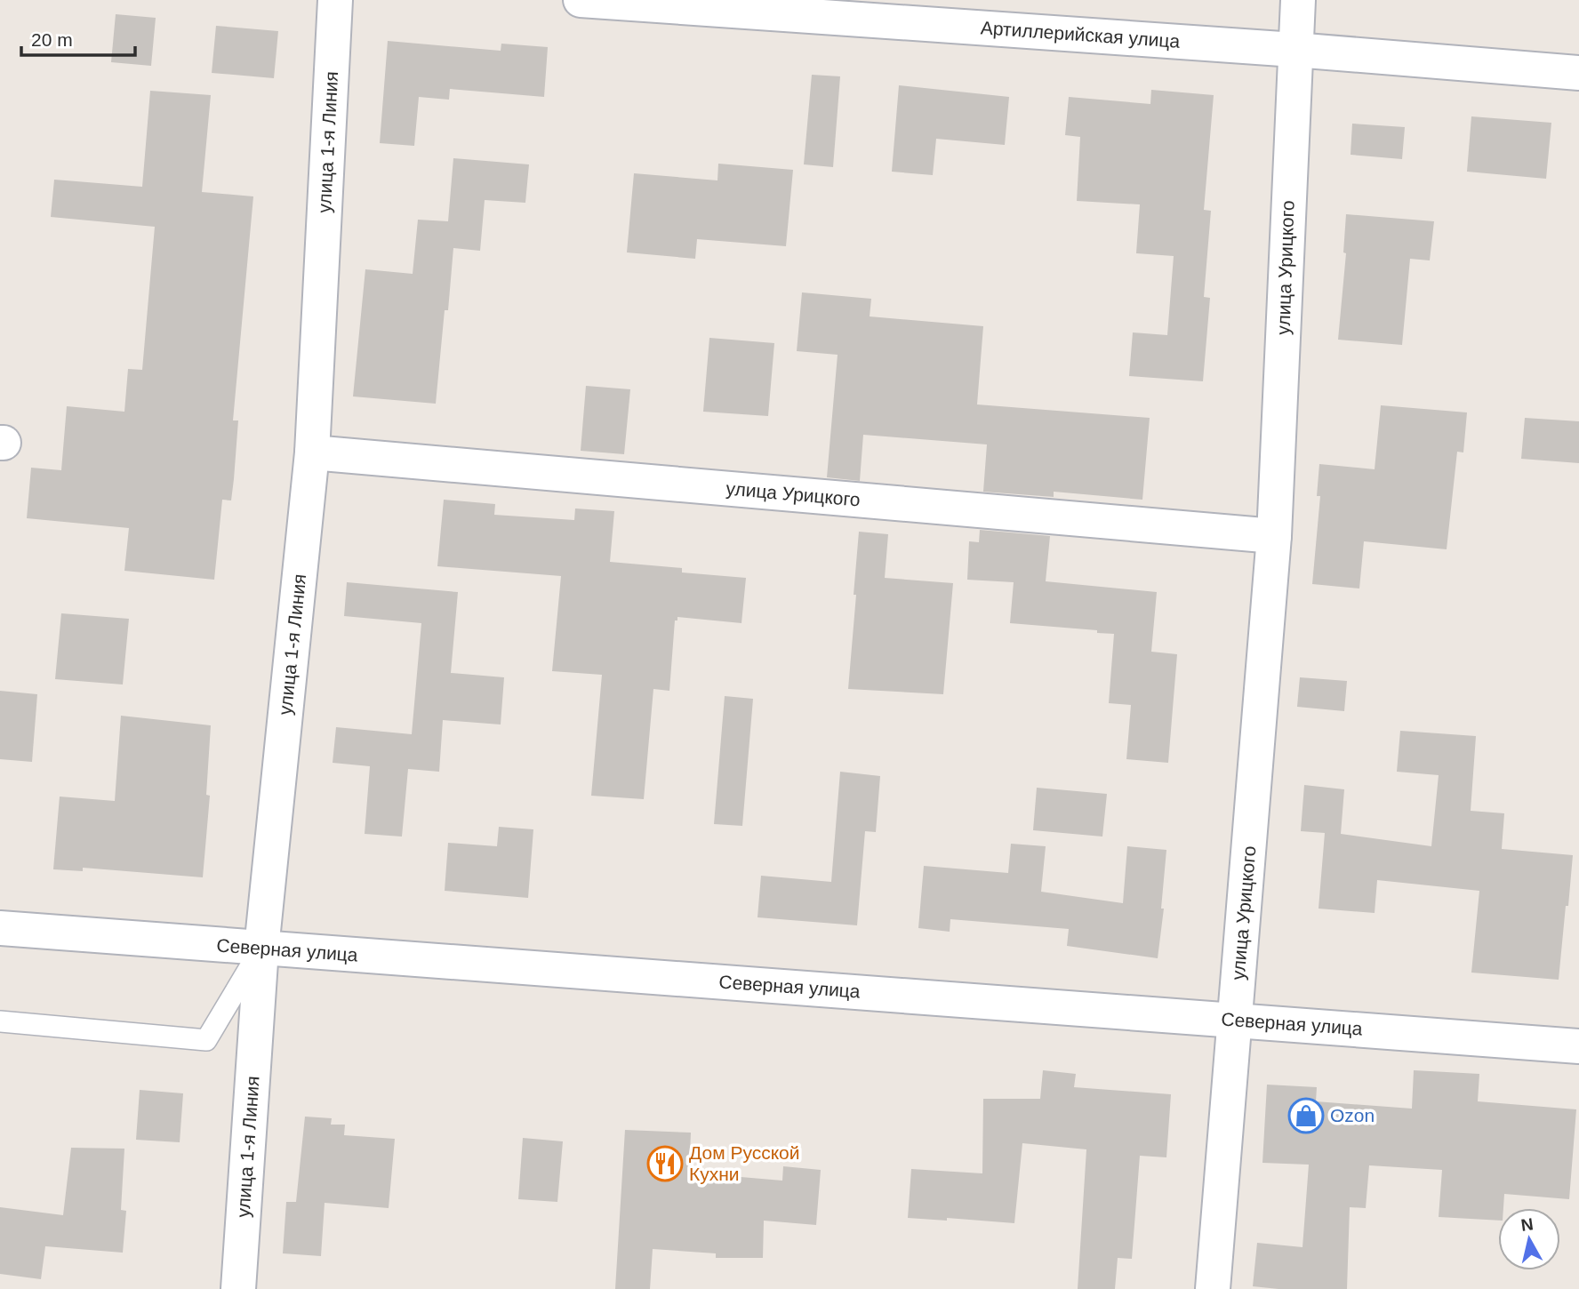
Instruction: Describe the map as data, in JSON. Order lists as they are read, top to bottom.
{
  "streets": {
    "street": [
      "Артиллерийская улица",
      "улица 1-я Линия",
      "улица Урицкого",
      "Северная улица"
    ]
  },
  "crossings": [
    ["Артиллерийская улица", "улица Урицкого"],
    ["улица 1-я Линия", "улица Урицкого"],
    ["улица 1-я Линия", "Северная улица"],
    ["улица Урицкого", "Северная улица"]
  ],
  "places": {
    "shop": ["Ozon"],
    "restaurant": ["Дом Русской Кухни"]
  },
  "scale_bar": "20 m",
  "north": "top"
}
